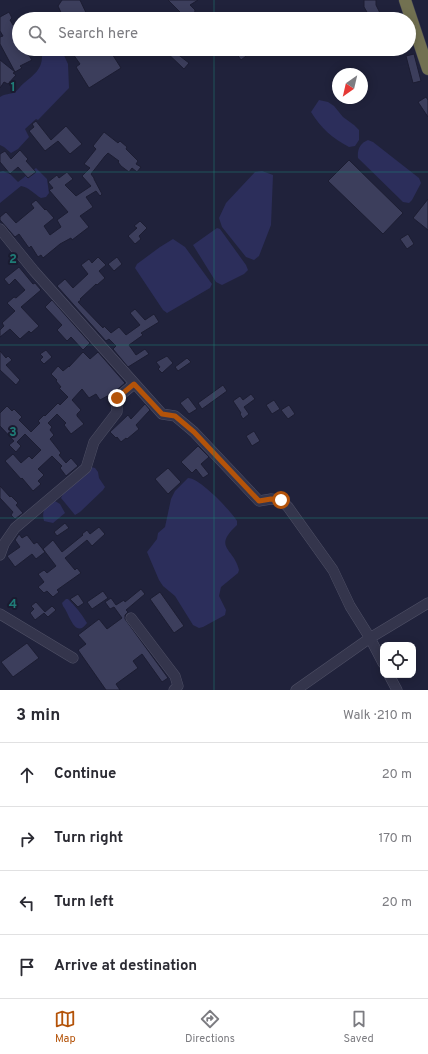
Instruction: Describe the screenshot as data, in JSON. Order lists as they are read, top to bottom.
{
  "north": "bottom left",
  "page": {
    "search": "Search here",
    "heading": ["3 min", "Walk · 210 m"],
    "list": [
      ["Continue", "20 m"],
      ["Turn right", "170 m"],
      ["Turn left", "20 m"],
      "Arrive at destination"
    ],
    "nav": ["Map", "Directions", "Saved"]
  },
  "grid": {
    "rows": [
      "1",
      "2",
      "3",
      "4"
    ]
  }
}
